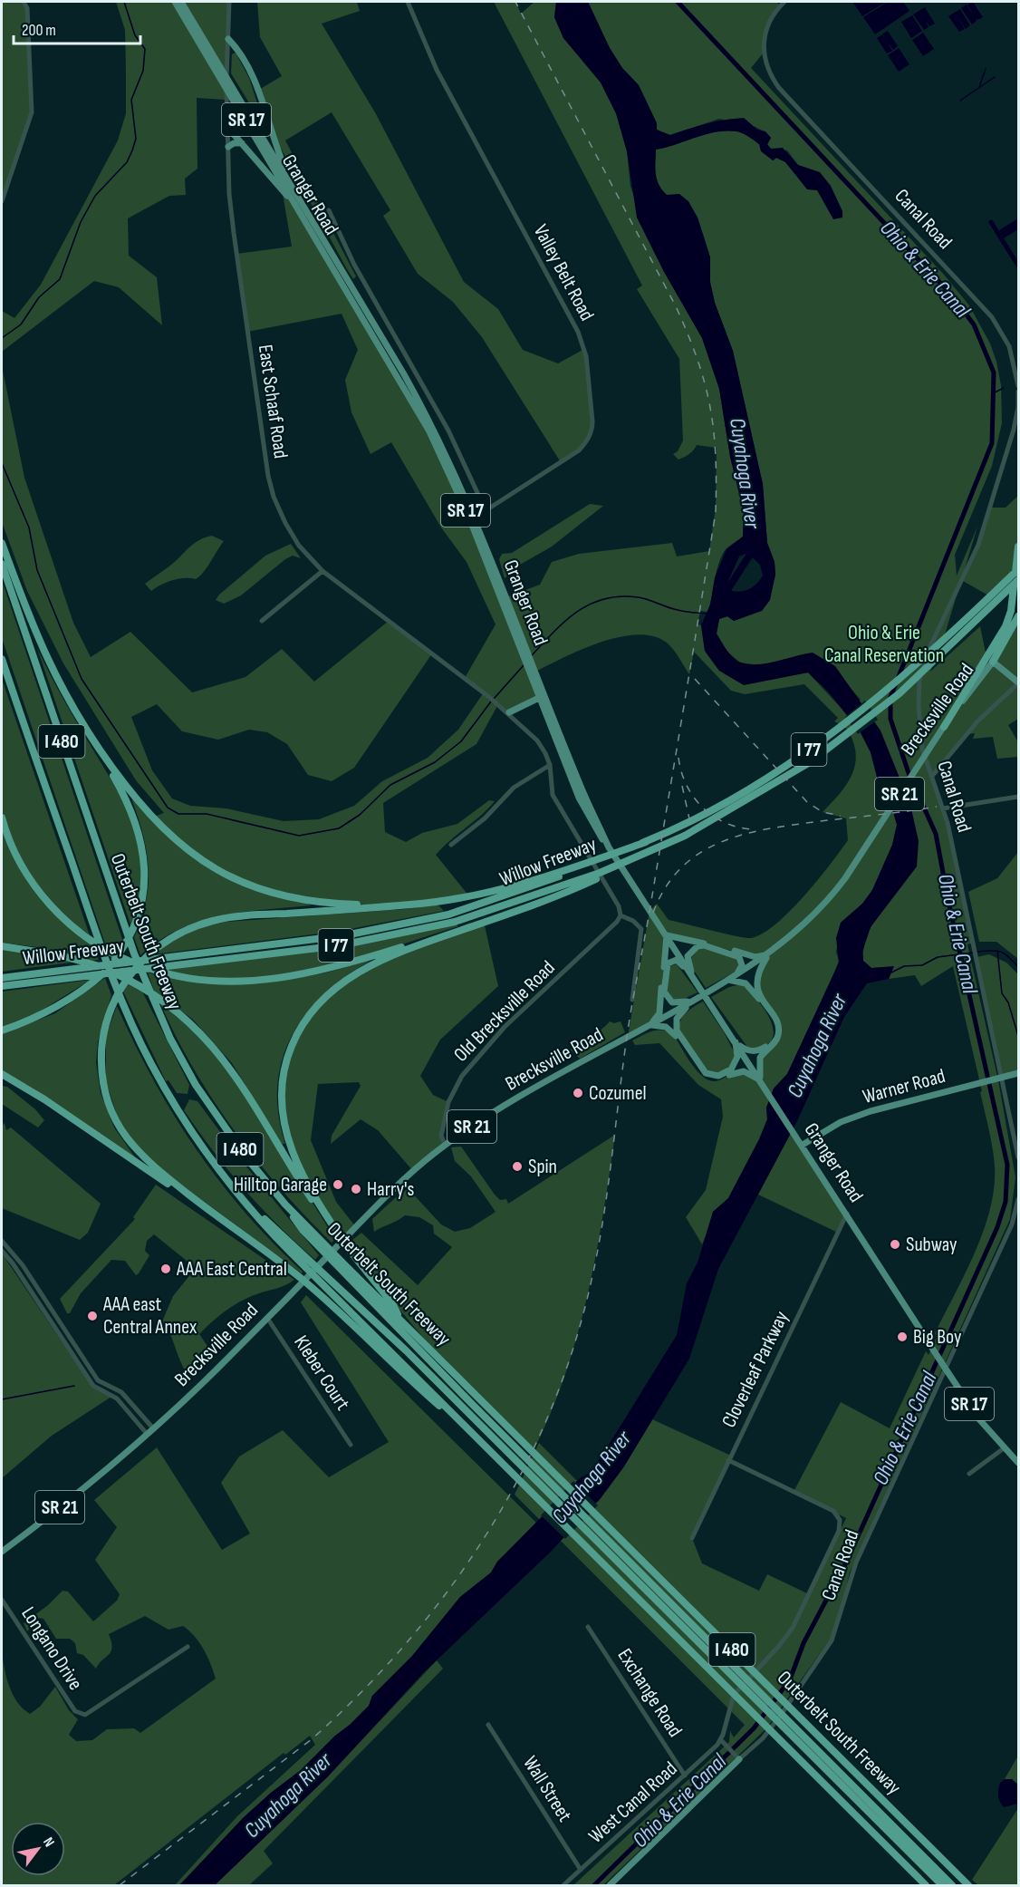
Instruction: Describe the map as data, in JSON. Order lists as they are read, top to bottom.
{
  "streets": {
    "highway": [
      "I 480",
      "I 77",
      "Willow Freeway",
      "Outerbelt South Freeway"
    ],
    "main road": [
      "SR 17",
      "Granger Road",
      "Canal Road",
      "Brecksville Road",
      "SR 21",
      "Warner Road"
    ],
    "street": [
      "Valley Belt Road",
      "East Schaaf Road",
      "Old Brecksville Road",
      "Cloverleaf Parkway",
      "Kleber Court",
      "Longano Drive",
      "Exchange Road",
      "Wall Street",
      "West Canal Road"
    ]
  },
  "crossings": [
    ["Granger Road", "Canal Road"],
    ["Granger Road", "Valley Belt Road"],
    ["Granger Road", "Warner Road"],
    ["Granger Road", "Cloverleaf Parkway"],
    ["Canal Road", "Warner Road"],
    ["Brecksville Road", "Old Brecksville Road"],
    ["Brecksville Road", "Kleber Court"],
    ["Exchange Road", "West Canal Road"],
    ["Wall Street", "West Canal Road"]
  ],
  "water": ["Ohio & Erie Canal", "Cuyahoga River"],
  "parks": ["Ohio & Erie Canal Reservation"],
  "places": [
    "Cozumel",
    "Spin",
    "Hilltop Garage",
    "Harry's",
    "Subway",
    "AAA East Central",
    "AAA east Central Annex",
    "Big Boy"
  ],
  "scale_bar": "200 m",
  "north": "top right"
}
